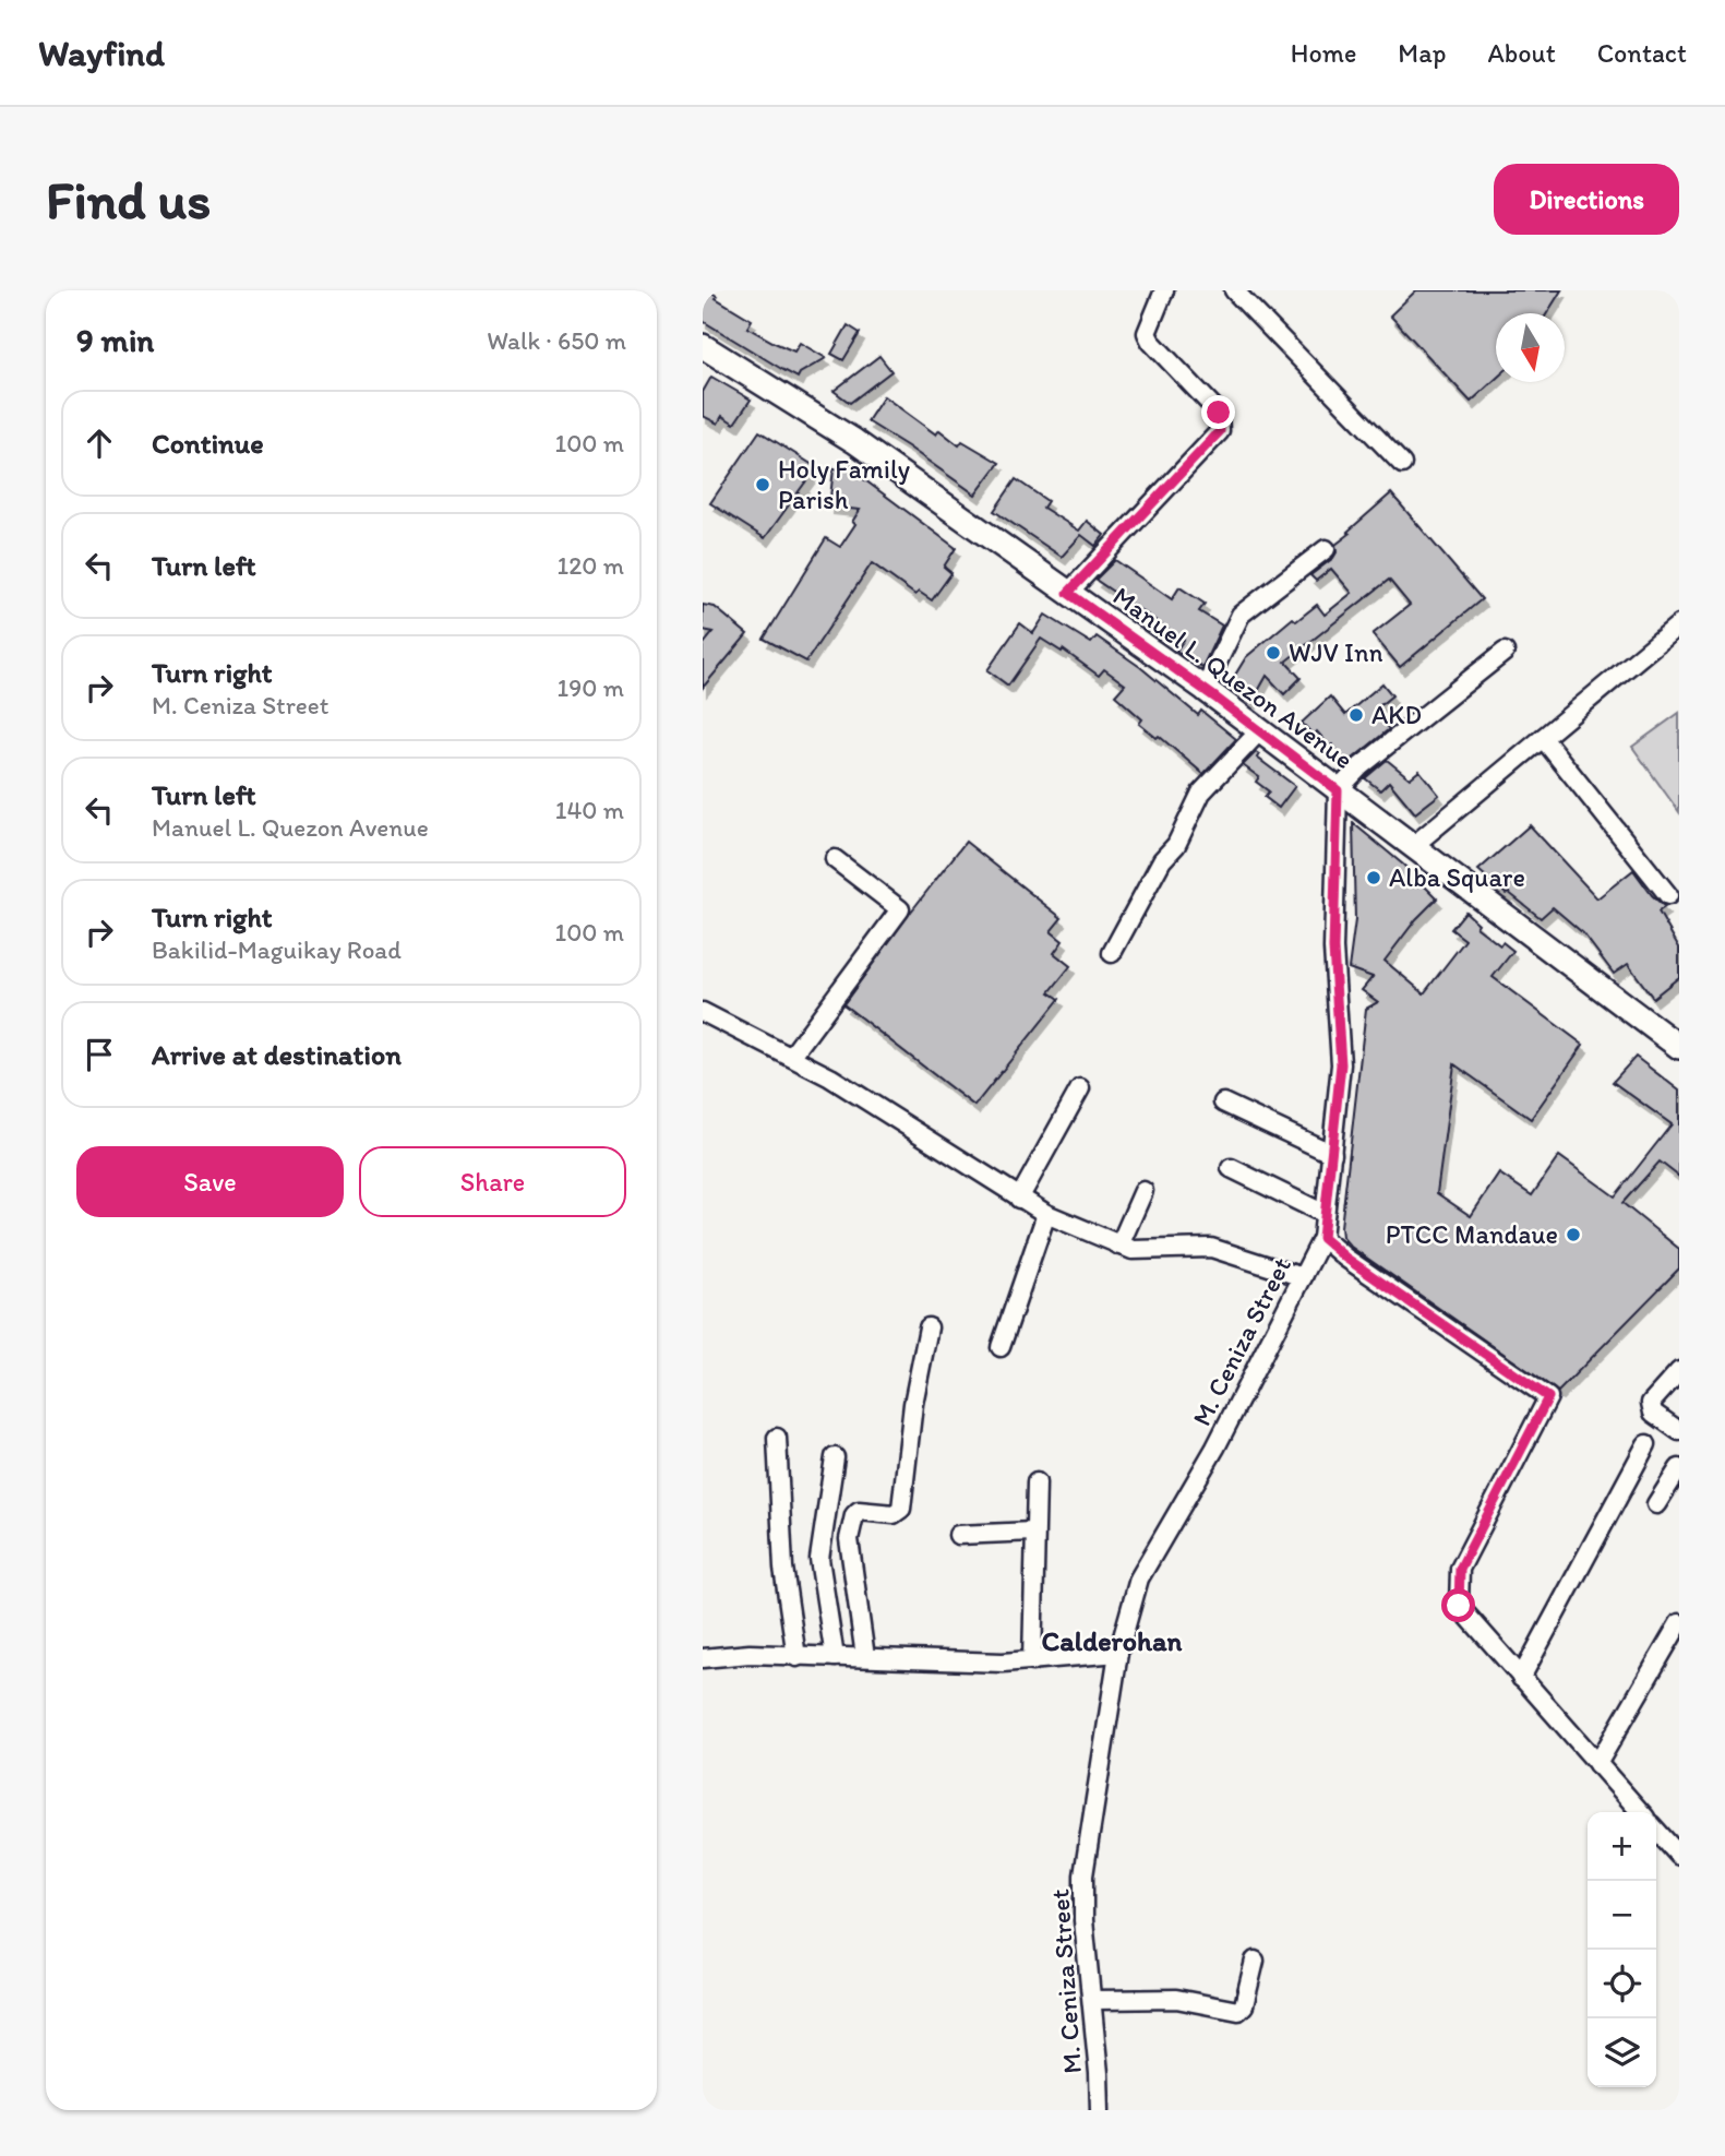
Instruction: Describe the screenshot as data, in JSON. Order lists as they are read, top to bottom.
{
  "streets": {
    "main road": ["Manuel L. Quezon Avenue"],
    "street": ["M. Ceniza Street"]
  },
  "crossings": [
    ["Manuel L. Quezon Avenue", "M. Ceniza Street"]
  ],
  "districts": ["Calderohan"],
  "places": [
    "Holy Family Parish",
    "WJV Inn",
    "AKD",
    "Alba Square",
    "PTCC Mandaue"
  ],
  "north": "bottom",
  "page": {
    "header": "Wayfind",
    "nav": [
      "Home",
      "Map",
      "About",
      "Contact"
    ],
    "buttons": [
      "Directions",
      ["Save", "Share"]
    ],
    "title": "Find us",
    "heading": ["9 min", "Walk · 650 m"],
    "list": [
      ["Continue", "100 m"],
      ["Turn left", "120 m"],
      ["Turn right", "M. Ceniza Street", "190 m"],
      ["Turn left", "Manuel L. Quezon Avenue", "140 m"],
      ["Turn right", "Bakilid-Maguikay Road", "100 m"],
      "Arrive at destination"
    ],
    "map_buttons": ["+", "−"]
  }
}
